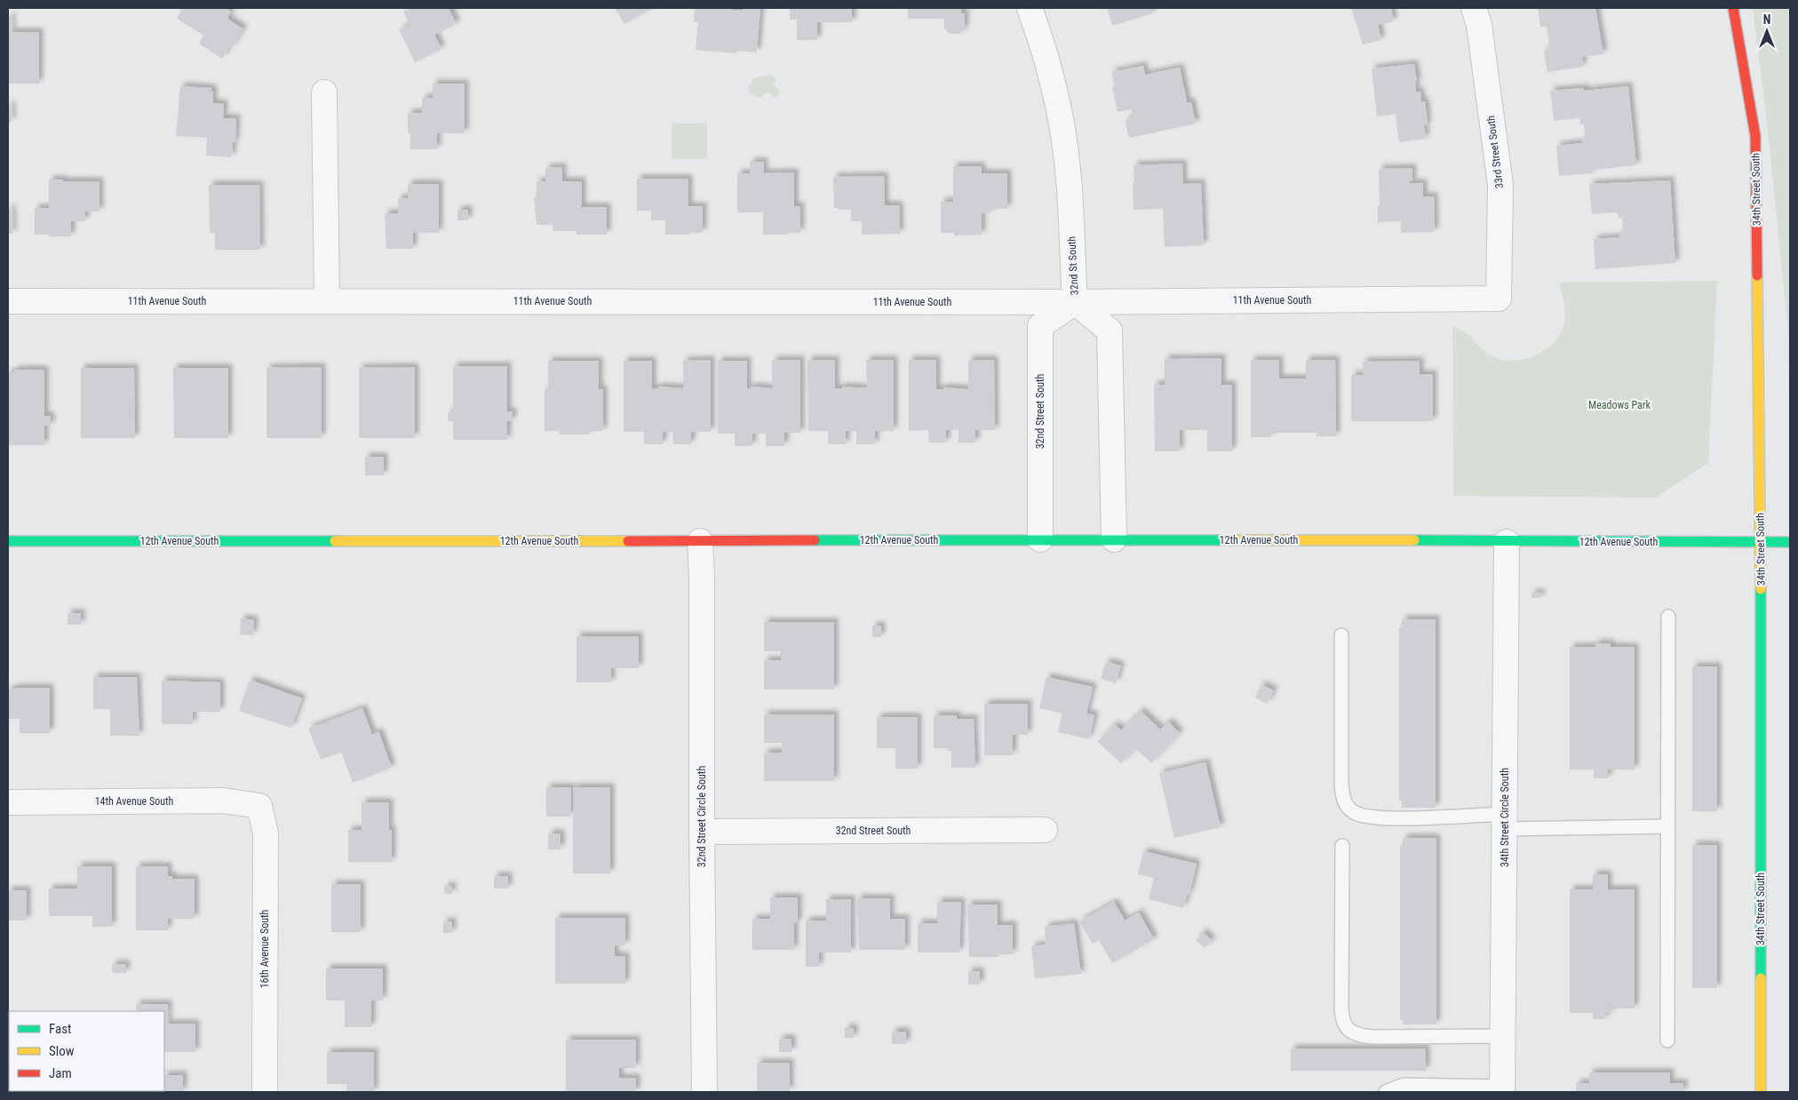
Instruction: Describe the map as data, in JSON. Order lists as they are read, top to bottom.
{
  "streets": {
    "street": [
      "33rd Street South",
      "34th Street South",
      "32nd St South",
      "11th Avenue South",
      "32nd Street South",
      "12th Avenue South",
      "14th Avenue South",
      "32nd Street Circle South",
      "34th Street Circle South",
      "16th Avenue South"
    ]
  },
  "crossings": [
    ["33rd Street South", "11th Avenue South"],
    ["34th Street South", "12th Avenue South"],
    ["32nd St South", "11th Avenue South"],
    ["32nd St South", "32nd Street South"],
    ["32nd St South", "12th Avenue South"],
    ["11th Avenue South", "32nd Street South"],
    ["32nd Street South", "12th Avenue South"],
    ["32nd Street South", "32nd Street Circle South"],
    ["12th Avenue South", "32nd Street Circle South"],
    ["12th Avenue South", "34th Street Circle South"],
    ["14th Avenue South", "16th Avenue South"]
  ],
  "parks": ["Meadows Park"],
  "legend": ["Fast", "Slow", "Jam"],
  "north": "top"
}
